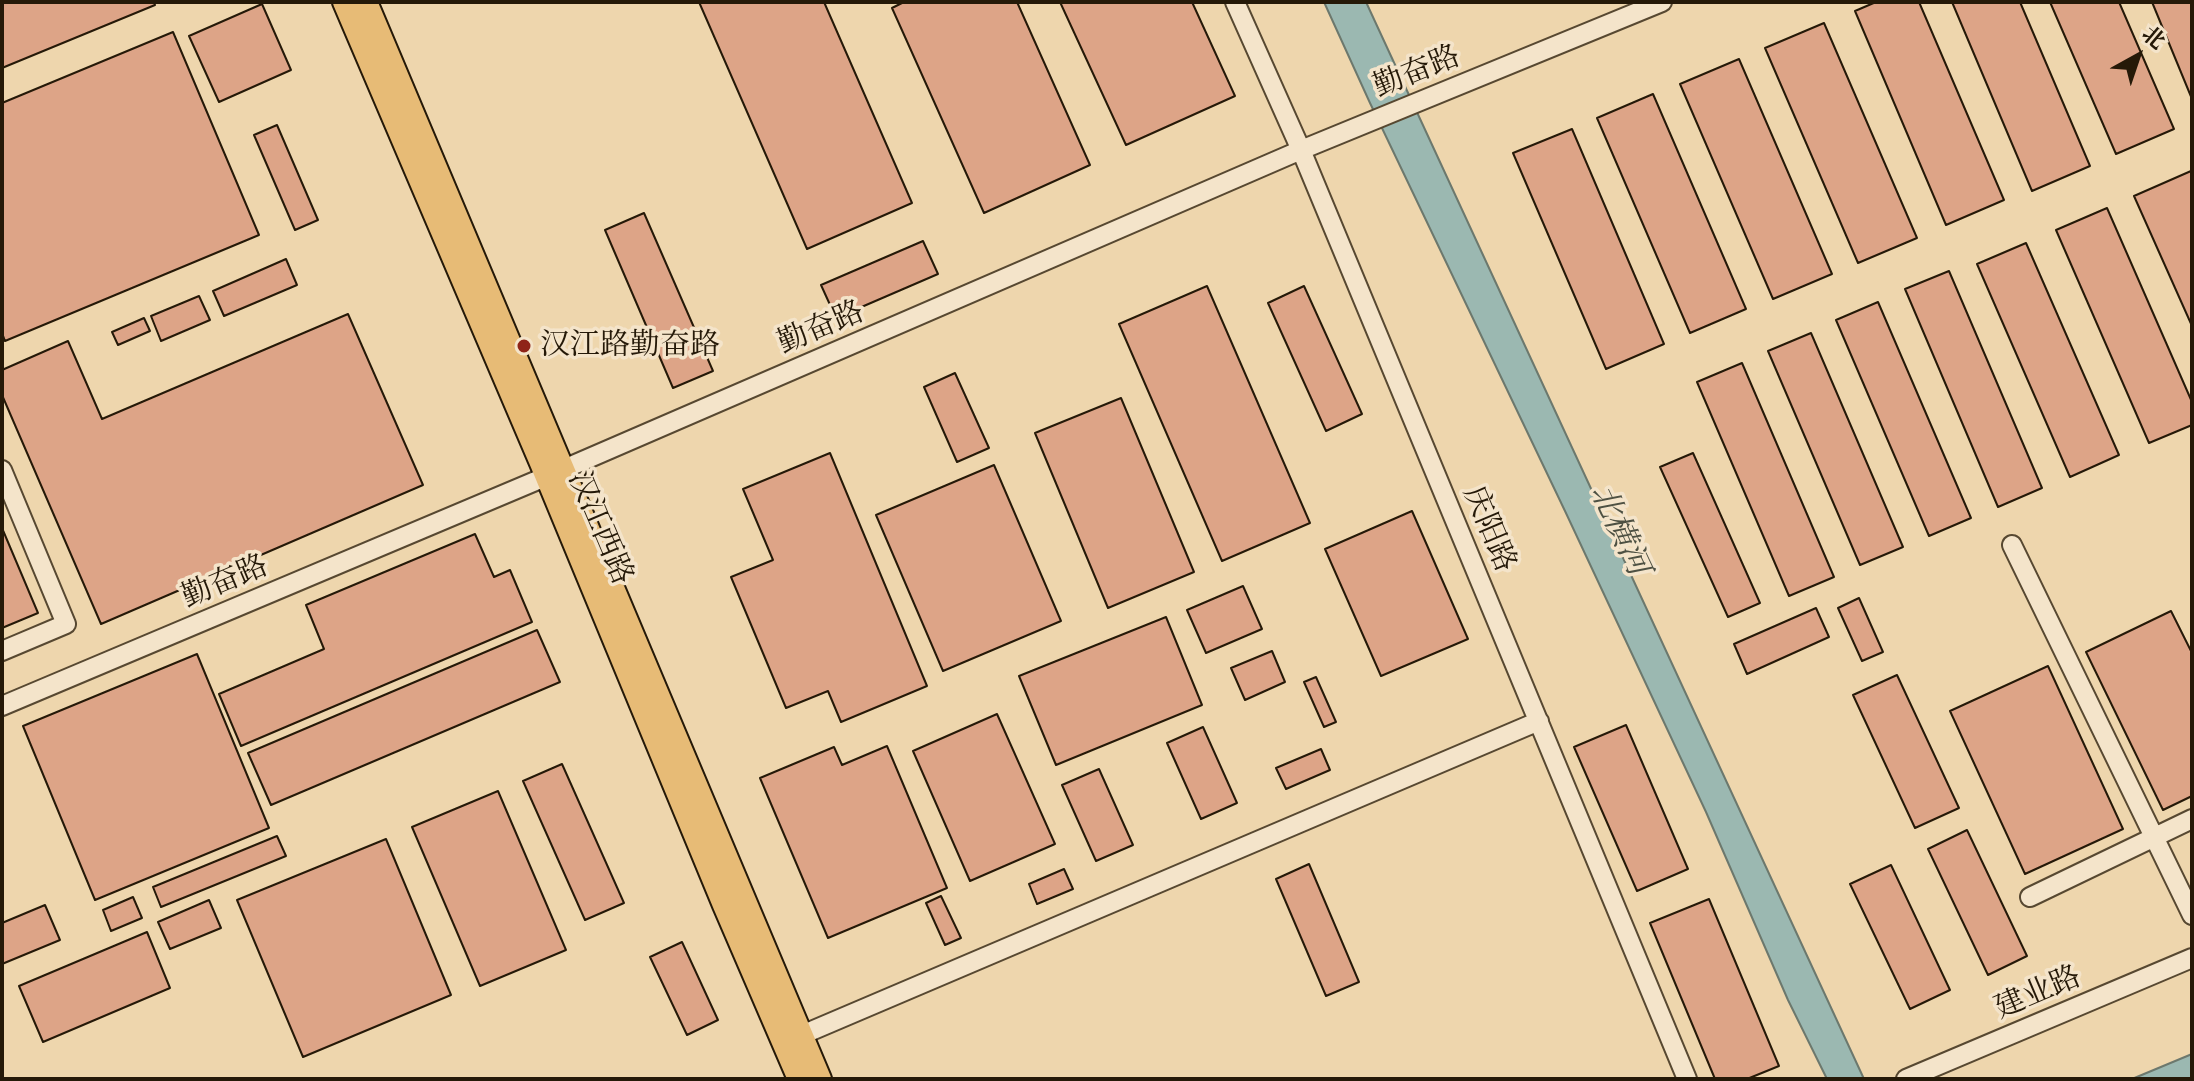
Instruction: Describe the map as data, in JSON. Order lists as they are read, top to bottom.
{
  "streets": {
    "main road": ["汉江西路"],
    "street": ["勤奋路", "庆阳路", "建业路"]
  },
  "crossings": [
    ["勤奋路", "汉江西路"],
    ["勤奋路", "庆阳路"]
  ],
  "water": ["北横河"],
  "places": ["汉江路勤奋路"],
  "north": "top right"
}
